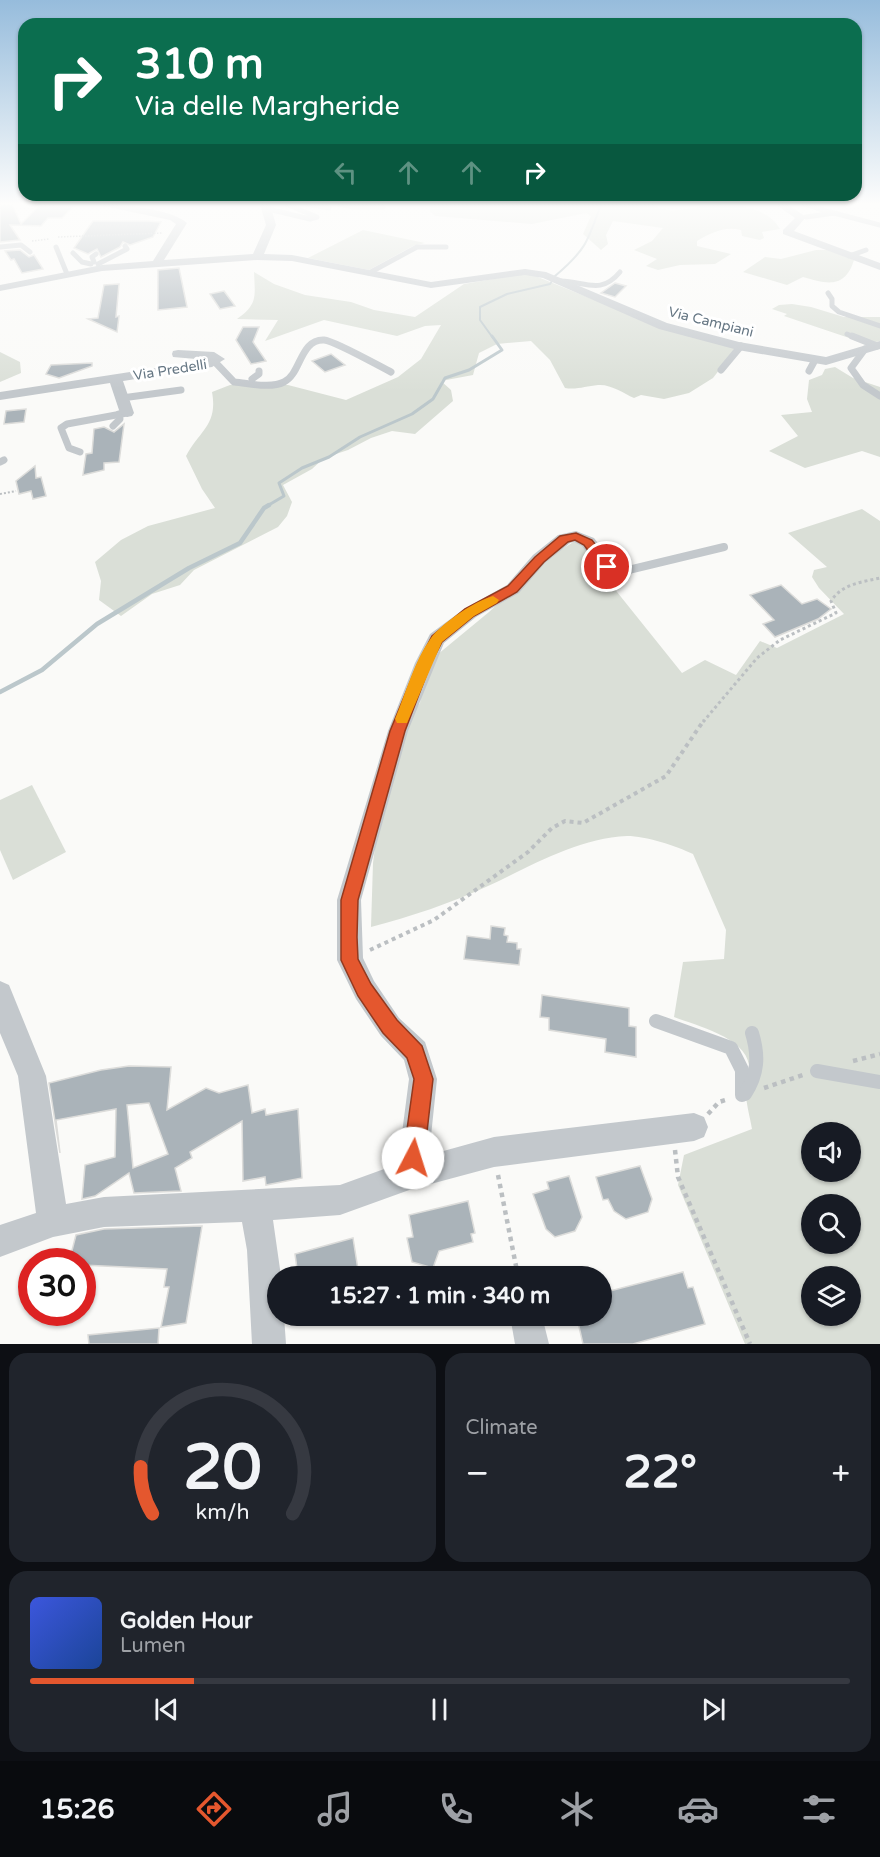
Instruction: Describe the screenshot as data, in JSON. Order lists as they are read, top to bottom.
{
  "streets": {
    "street": ["Via Campiani", "Via Predelli"]
  },
  "page": {
    "turn": ["310 m", "Via delle Margheride"],
    "limit": "30",
    "trip": "15:27 · 1 min · 340 m",
    "tile": "Climate",
    "heat": ["−", "22°", "+"],
    "song": ["Golden Hour", "Lumen"],
    "tabs": "15:26",
    "gauge": ["20", "km/h"]
  }
}
